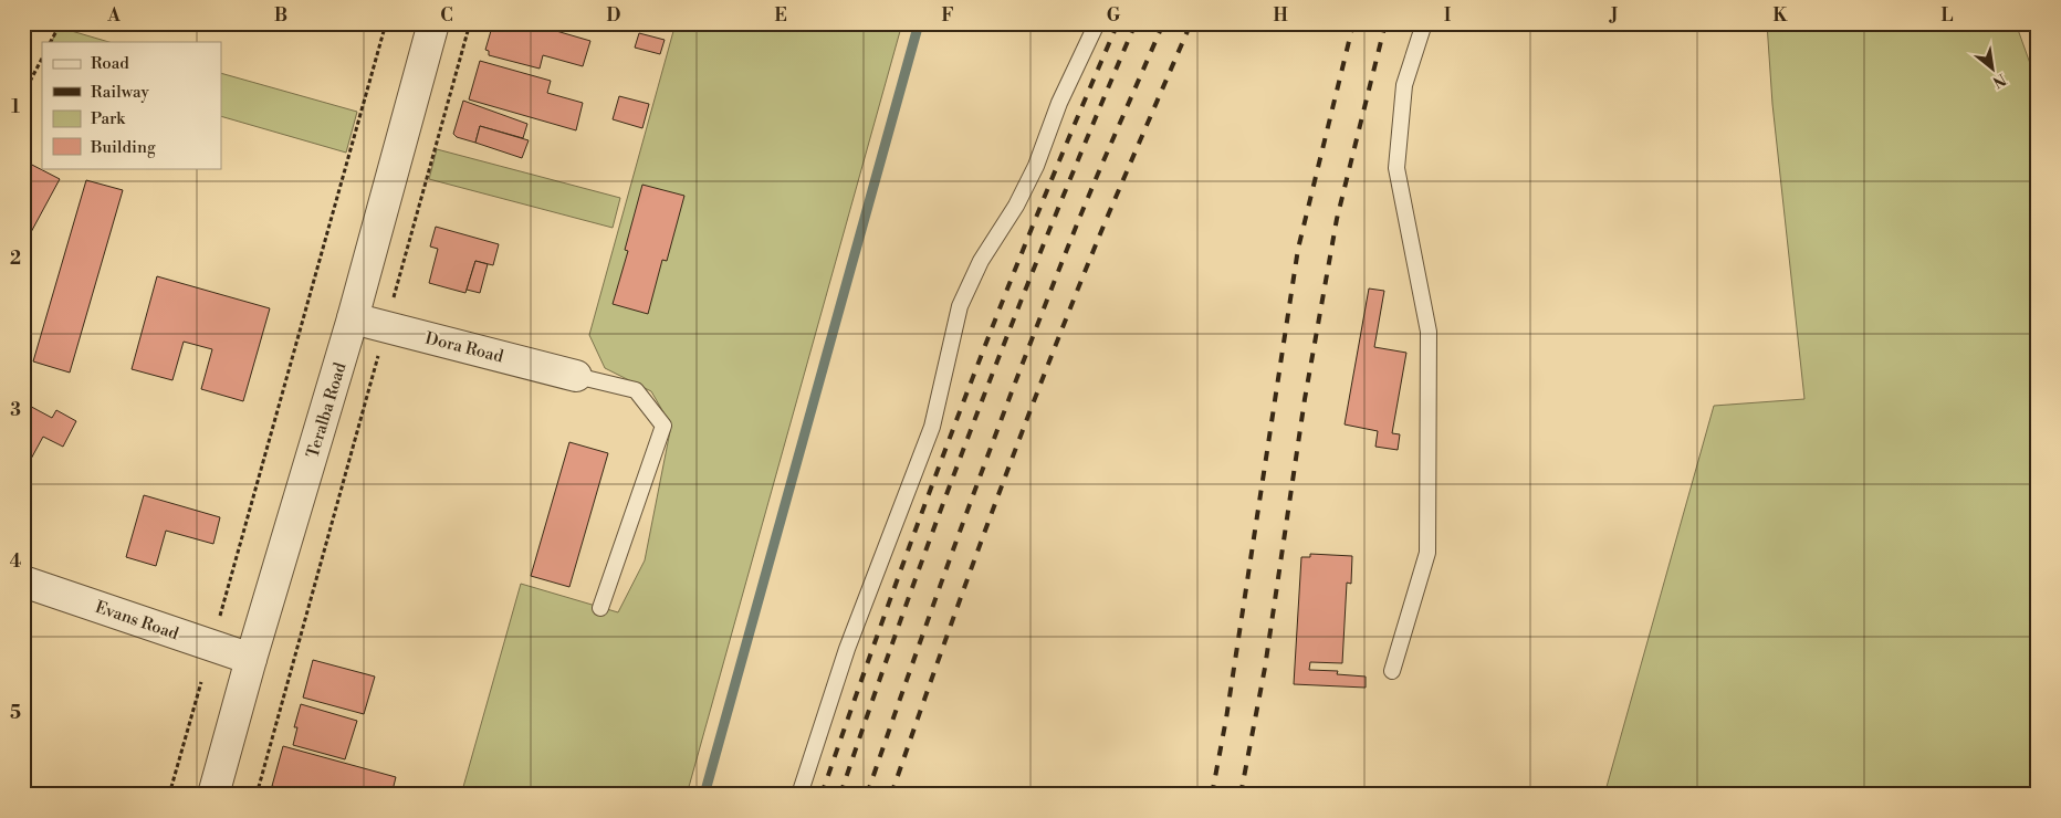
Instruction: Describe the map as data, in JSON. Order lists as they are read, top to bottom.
{
  "streets": {
    "street": ["Dora Road", "Teralba Road", "Evans Road"]
  },
  "crossings": [
    ["Dora Road", "Teralba Road"],
    ["Teralba Road", "Evans Road"]
  ],
  "legend": [
    "Road",
    "Railway",
    "Park",
    "Building"
  ],
  "north": "bottom right",
  "grid": {
    "columns": [
      "A",
      "B",
      "C",
      "D",
      "E",
      "F",
      "G",
      "H",
      "I",
      "J",
      "K",
      "L"
    ],
    "rows": [
      "1",
      "2",
      "3",
      "4",
      "5"
    ]
  }
}
